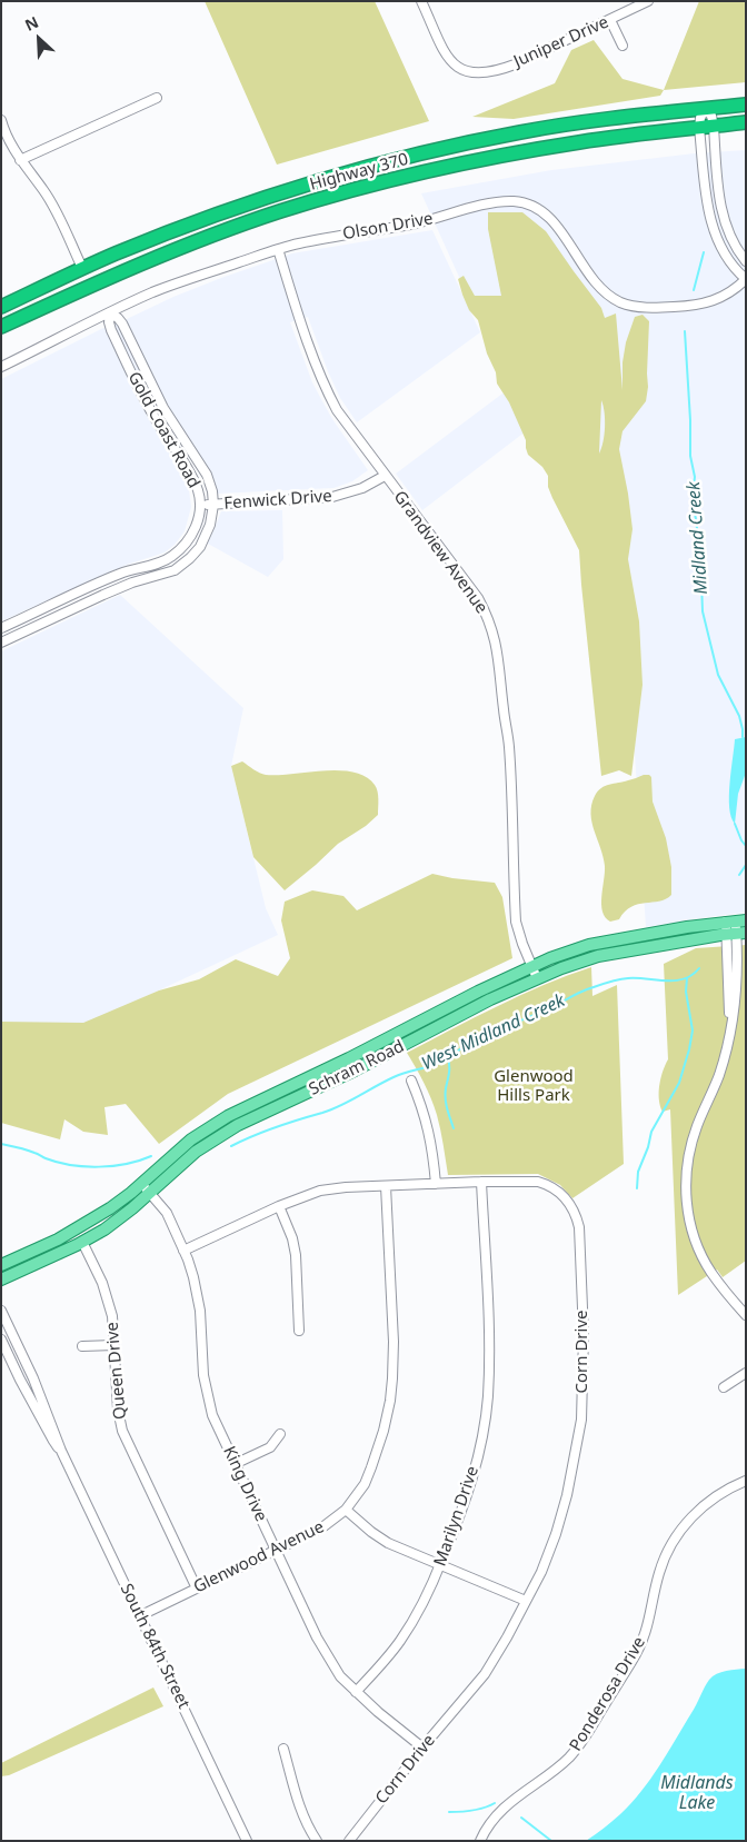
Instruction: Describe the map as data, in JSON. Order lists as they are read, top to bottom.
{
  "streets": {
    "highway": ["Highway 370"],
    "main road": ["Schram Road"],
    "street": [
      "Juniper Drive",
      "Olson Drive",
      "Gold Coast Road",
      "Fenwick Drive",
      "Grandview Avenue",
      "Corn Drive",
      "Queen Drive",
      "King Drive",
      "Marilyn Drive",
      "Glenwood Avenue",
      "South 84th Street",
      "Ponderosa Drive"
    ]
  },
  "crossings": [
    ["Olson Drive", "Gold Coast Road"],
    ["Olson Drive", "Grandview Avenue"],
    ["Gold Coast Road", "Fenwick Drive"],
    ["Fenwick Drive", "Grandview Avenue"],
    ["Grandview Avenue", "Schram Road"],
    ["Schram Road", "Queen Drive"],
    ["Schram Road", "King Drive"],
    ["Corn Drive", "King Drive"],
    ["Corn Drive", "Marilyn Drive"],
    ["Corn Drive", "Glenwood Avenue"],
    ["Queen Drive", "Glenwood Avenue"],
    ["King Drive", "Marilyn Drive"],
    ["King Drive", "Glenwood Avenue"],
    ["Glenwood Avenue", "South 84th Street"]
  ],
  "water": ["Midland Creek", "West Midland Creek", "Midlands Lake"],
  "parks": ["Glenwood Hills Park"],
  "north": "top left"
}
